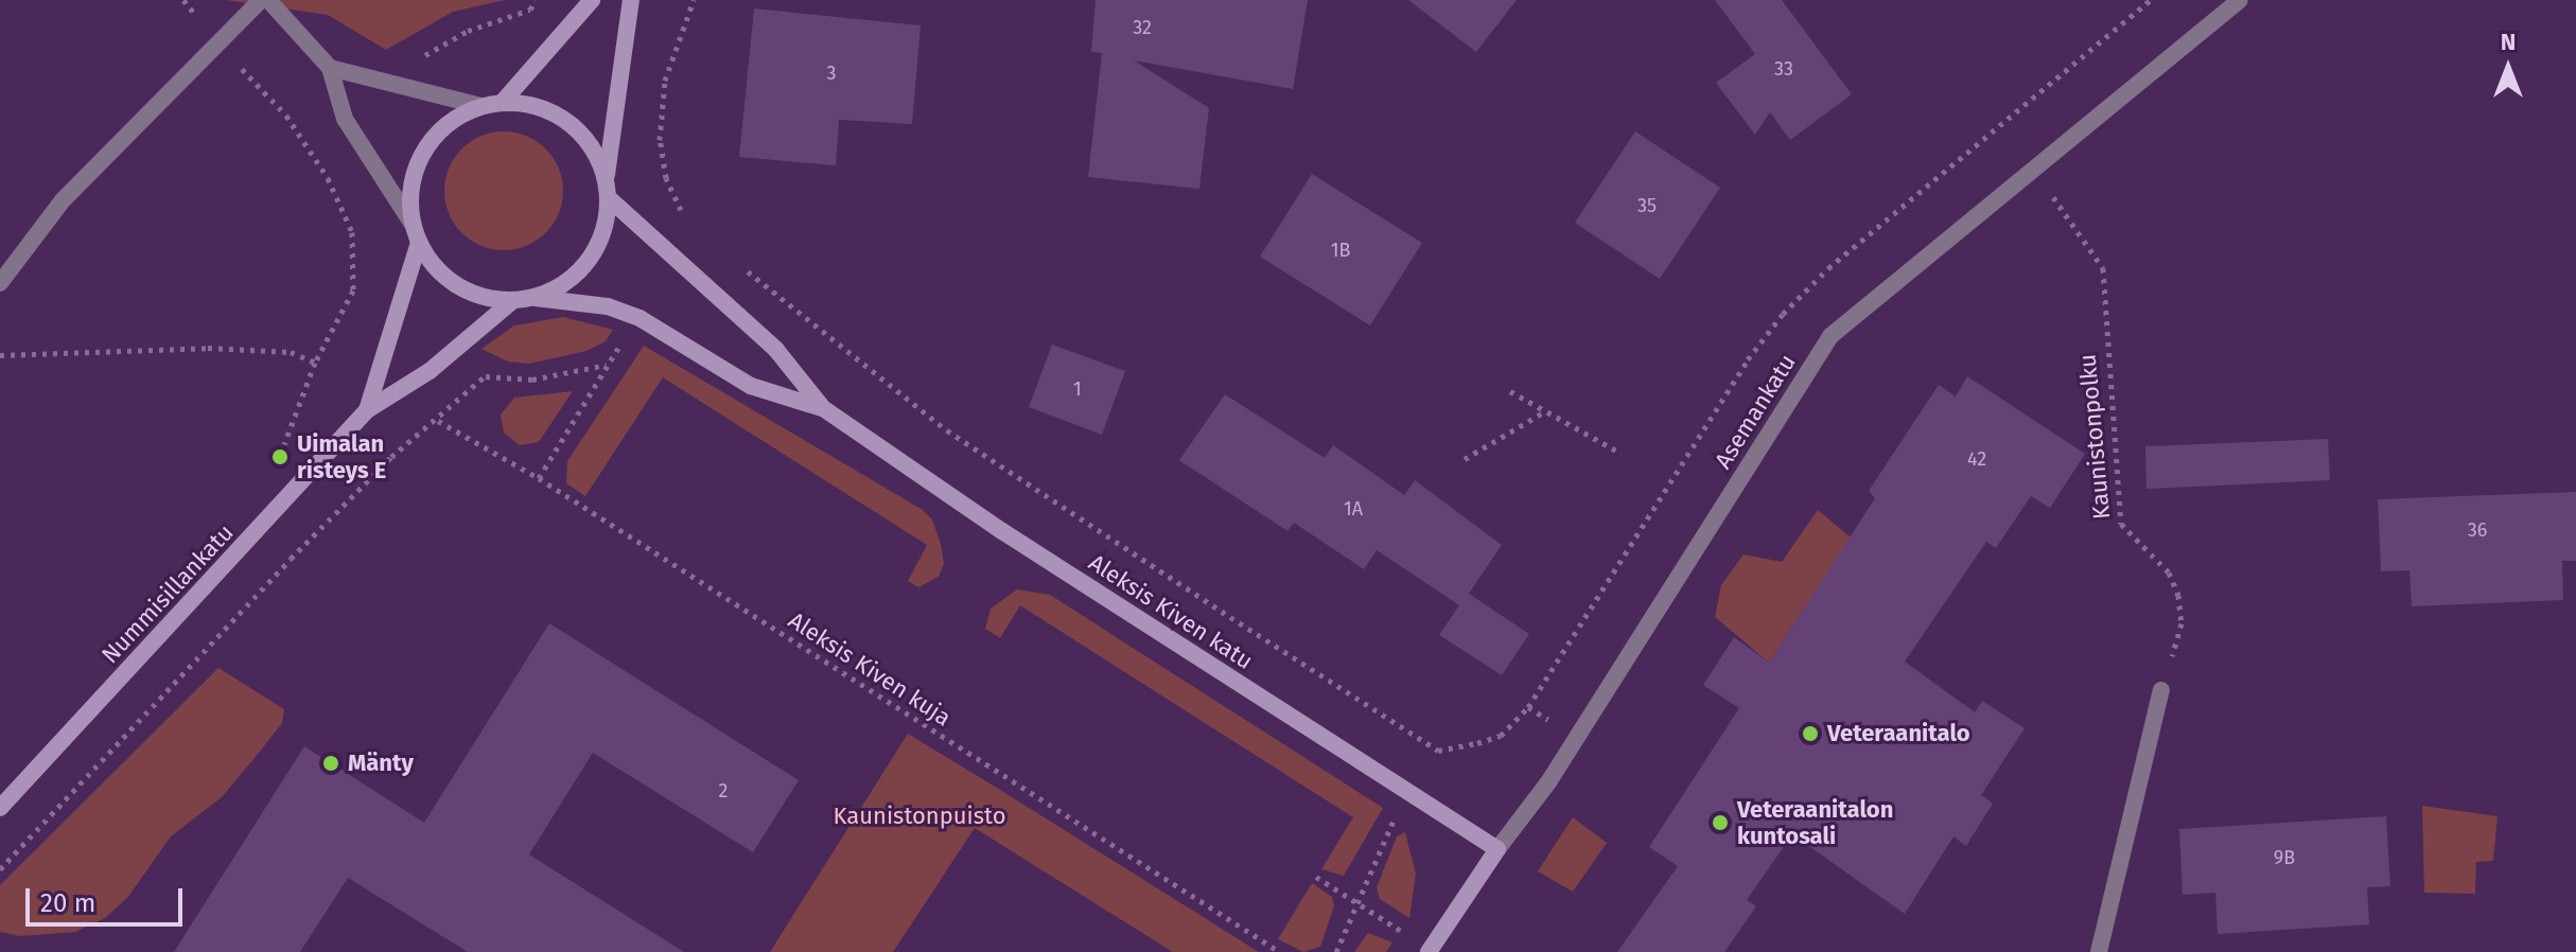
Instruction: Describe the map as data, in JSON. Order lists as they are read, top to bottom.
{
  "streets": {
    "street": ["Asemankatu", "Nummisillankatu", "Aleksis Kiven katu"],
    "path": ["Kaunistonpolku", "Aleksis Kiven kuja"]
  },
  "crossings": [
    ["Asemankatu", "Kaunistonpolku"],
    ["Asemankatu", "Aleksis Kiven katu"],
    ["Nummisillankatu", "Aleksis Kiven katu"]
  ],
  "parks": ["Kaunistonpuisto"],
  "places": [
    "Uimalan risteys E",
    "Veteraanitalo",
    "Mänty",
    "Veteraanitalon kuntosali"
  ],
  "house_numbers": [
    "32",
    "33",
    "3",
    "35",
    "1B",
    "1",
    "42",
    "1A",
    "36",
    "2",
    "9B"
  ],
  "scale_bar": "20 m",
  "north": "top"
}
